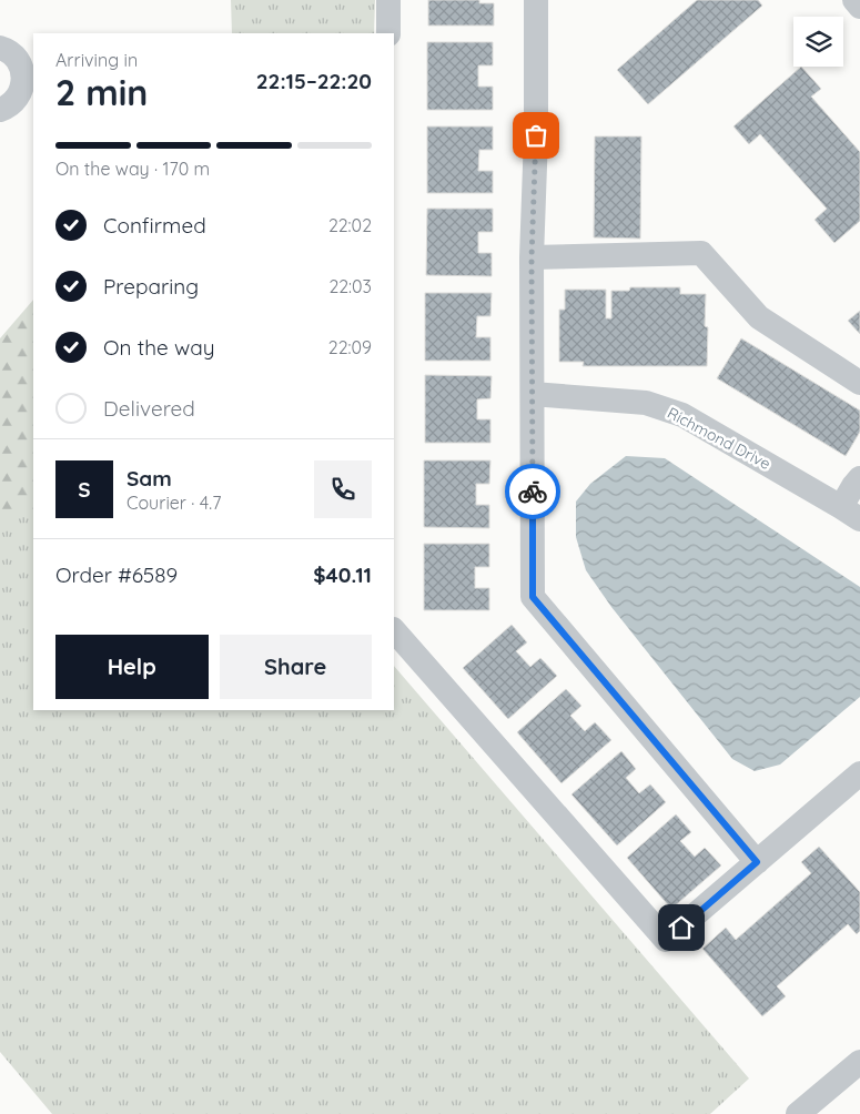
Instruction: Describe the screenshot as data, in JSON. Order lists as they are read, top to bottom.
{
  "streets": {
    "street": ["Richmond Drive"]
  },
  "page": {
    "heading": ["2 min", "Arriving in", "22:15–22:20"],
    "panel": [
      "Sam",
      "Courier · 4.7",
      "Order #6589",
      "$40.11"
    ],
    "bar": "On the way · 170 m",
    "list": [
      ["Confirmed", "22:02"],
      ["Preparing", "22:03"],
      ["On the way", "22:09"],
      "Delivered"
    ],
    "round": "S",
    "buttons": ["Help", "Share"]
  }
}
